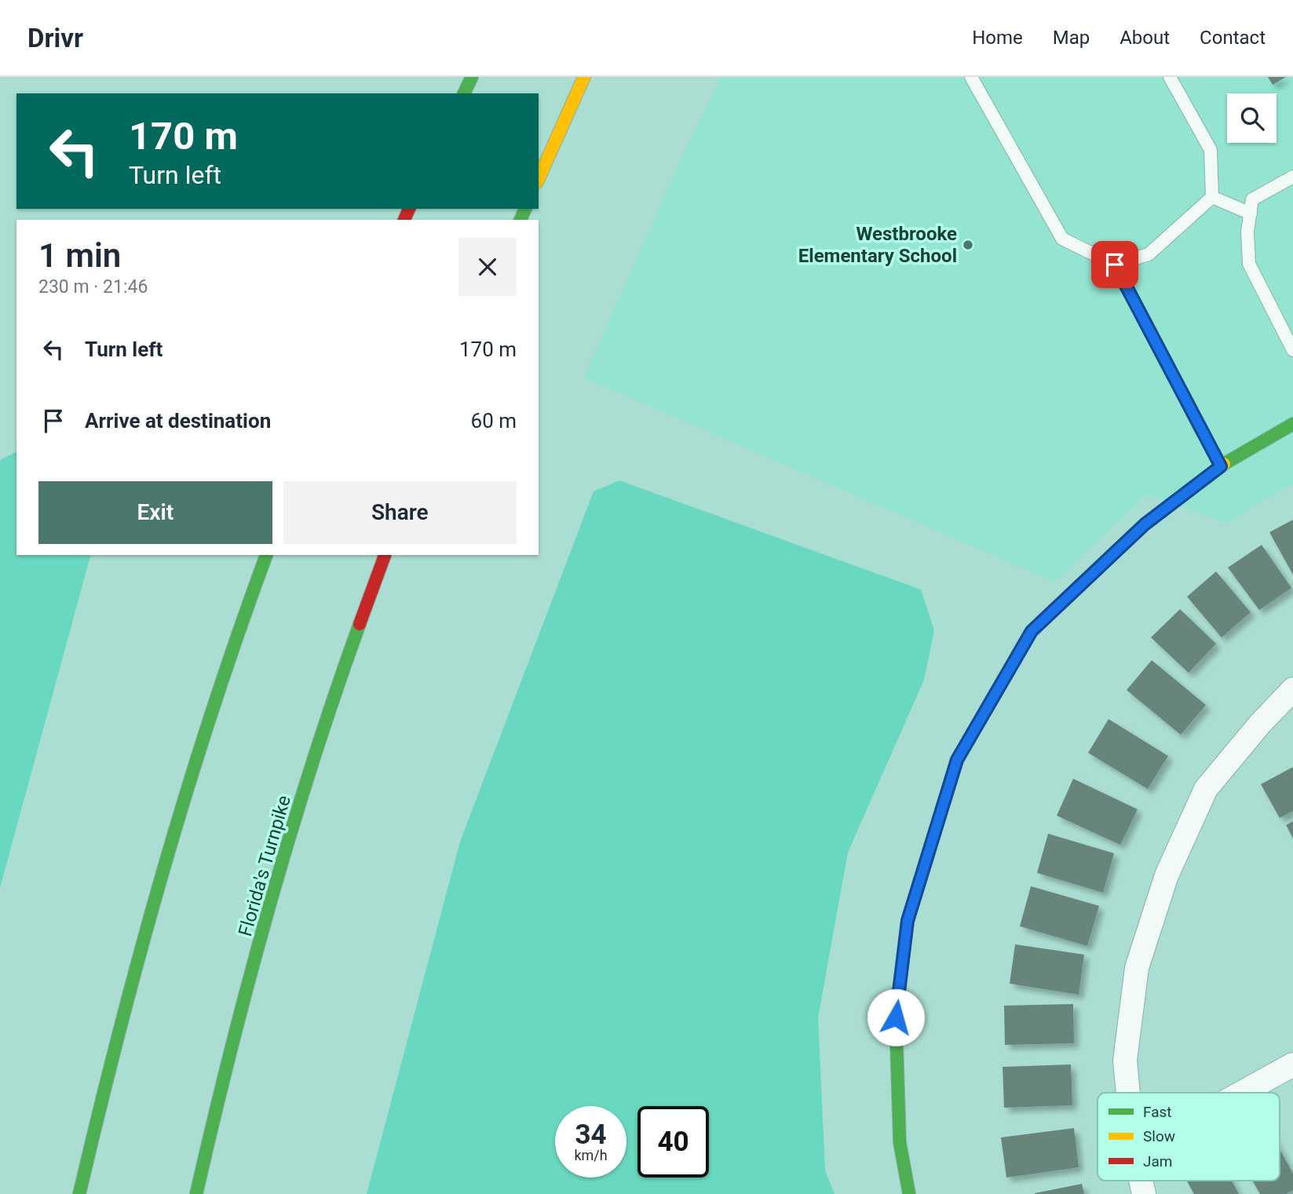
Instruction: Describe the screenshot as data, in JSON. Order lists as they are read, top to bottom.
{
  "streets": {
    "main road": ["Florida's Turnpike"]
  },
  "places": ["Westbrooke Elementary School"],
  "legend": ["Fast", "Slow", "Jam"],
  "page": {
    "header": "Drivr",
    "nav": [
      "Home",
      "Map",
      "About",
      "Contact"
    ],
    "turn": ["170 m", "Turn left"],
    "heading": ["1 min", "230 m · 21:46"],
    "list": [
      {
        "name": "Turn left",
        "value": "170 m"
      },
      {
        "name": "Arrive at destination",
        "value": "60 m"
      }
    ],
    "buttons": ["Exit", "Share"],
    "speed": "34 km/h",
    "limit": "40"
  }
}
